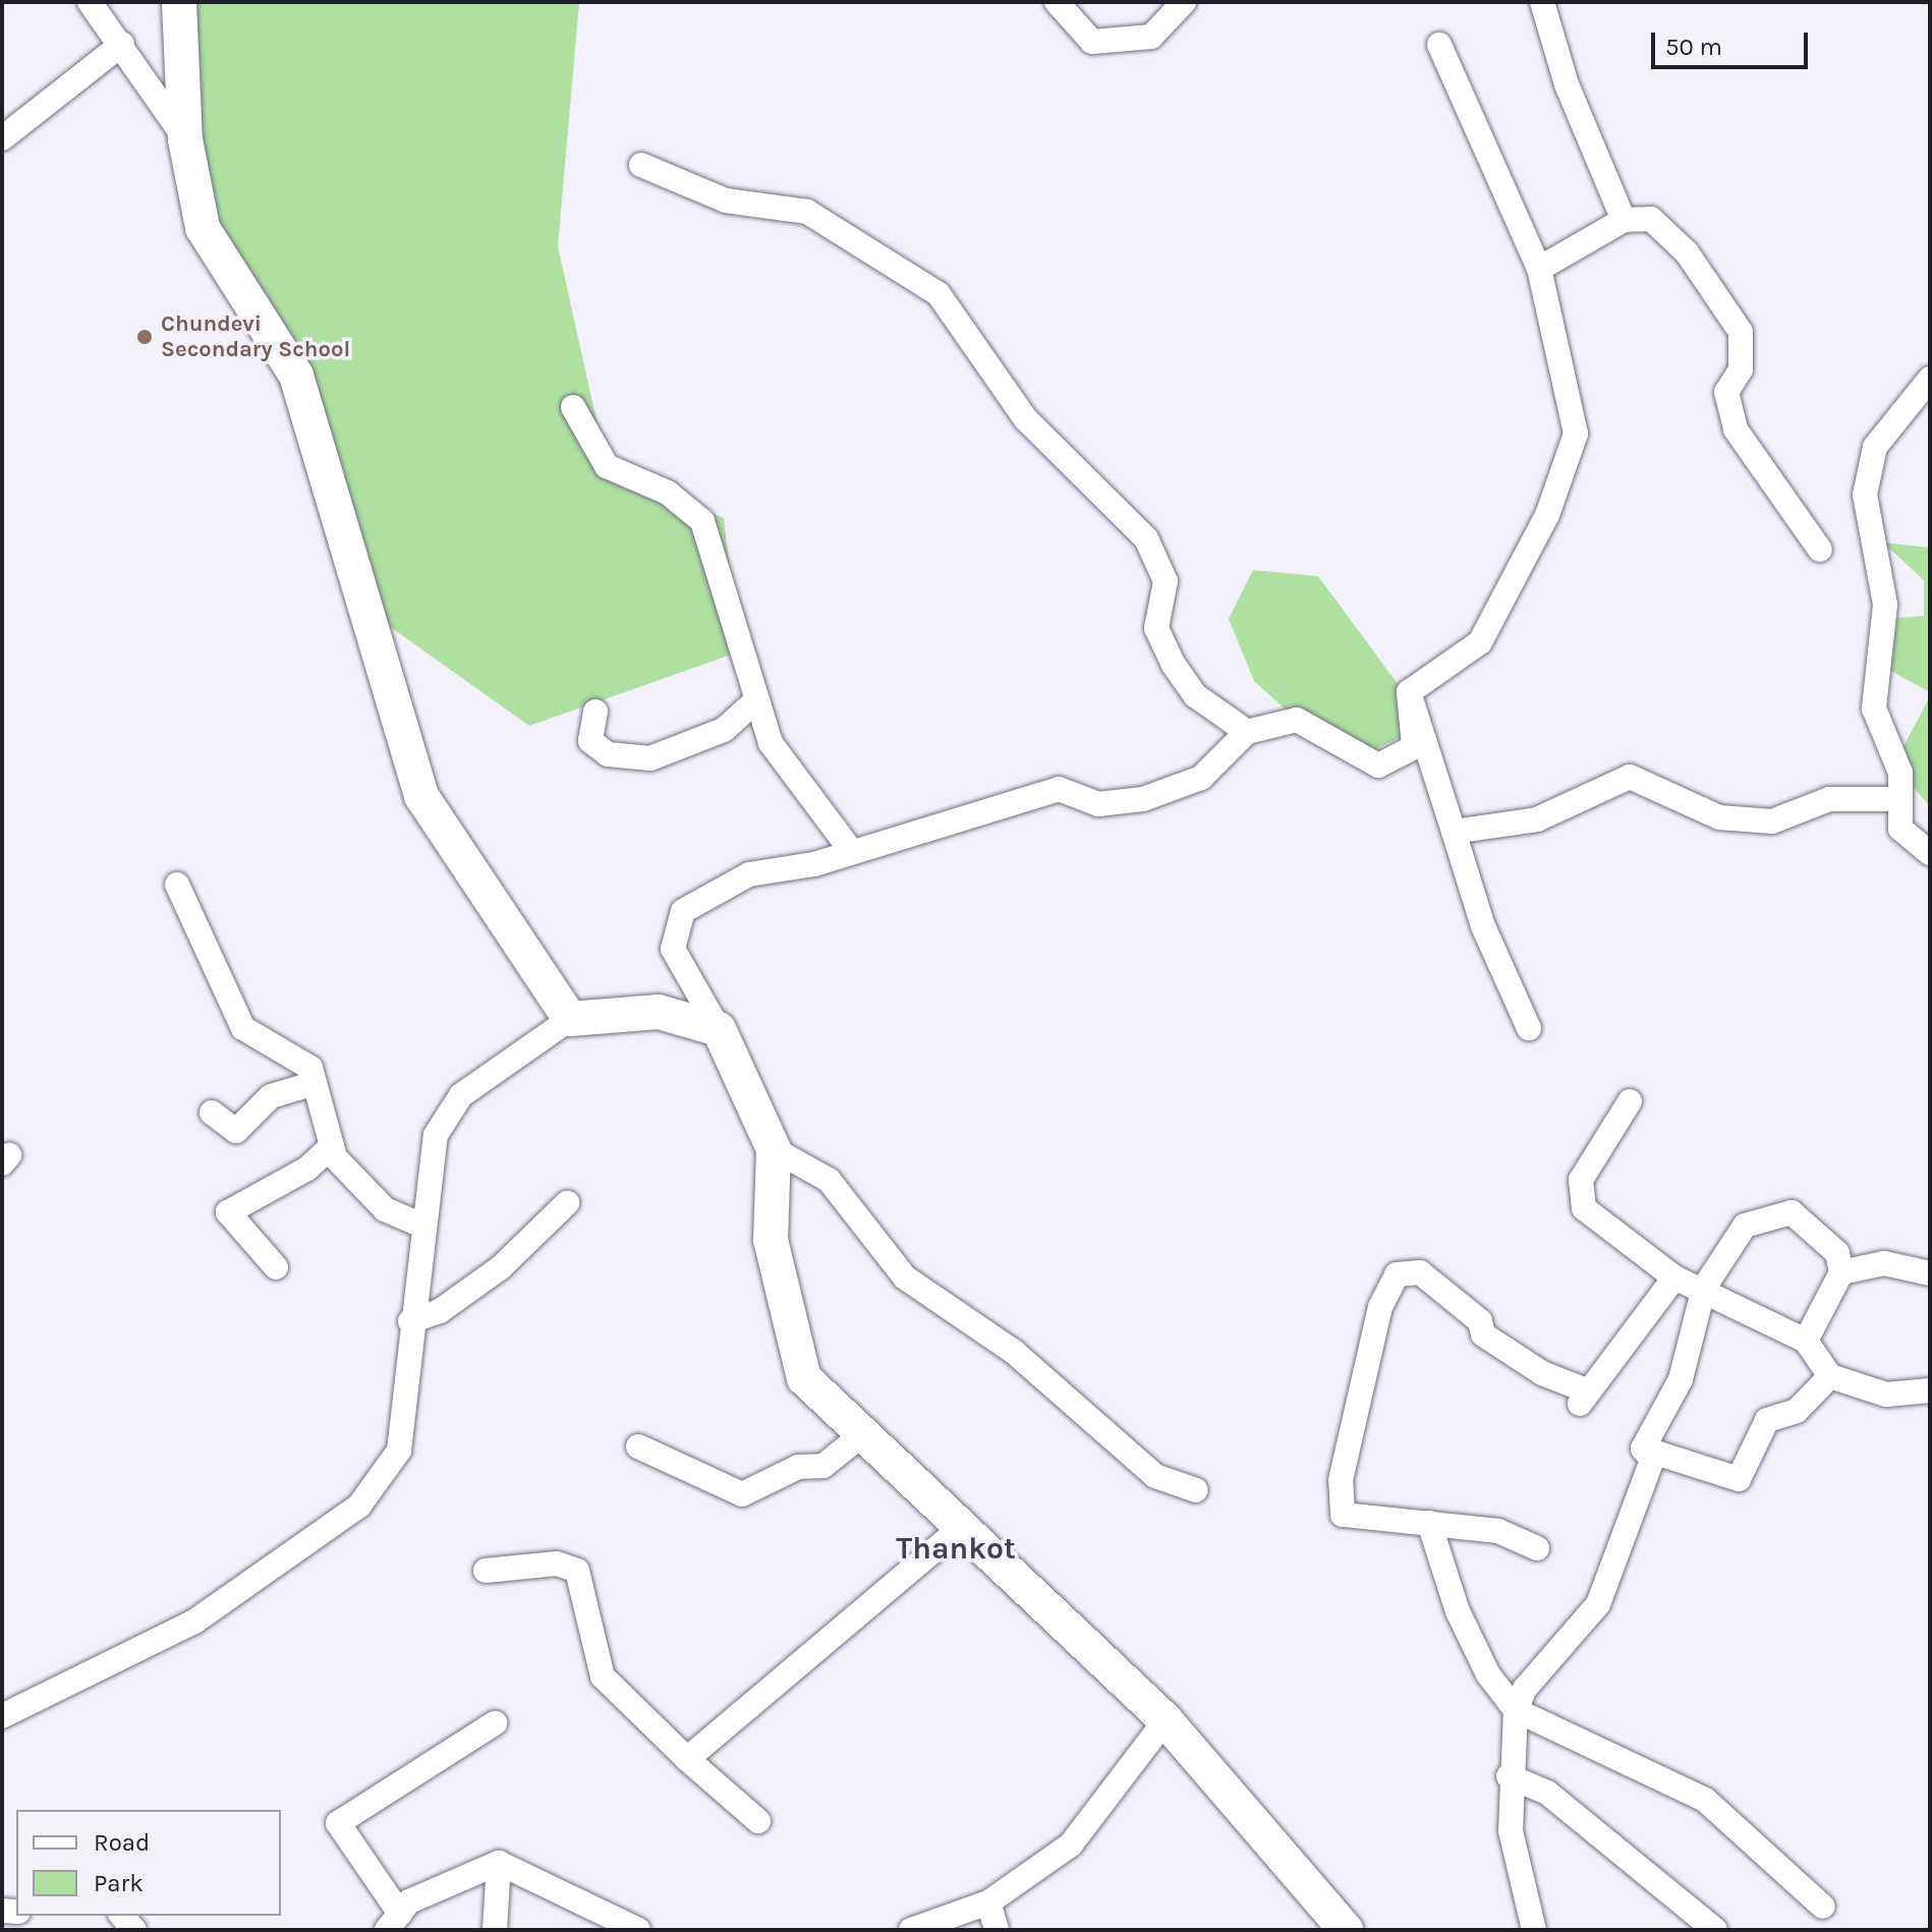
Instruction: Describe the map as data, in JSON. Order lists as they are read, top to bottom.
{
  "districts": ["Thankot"],
  "places": ["Chundevi Secondary School"],
  "legend": ["Road", "Park"],
  "scale_bar": "50 m"
}
